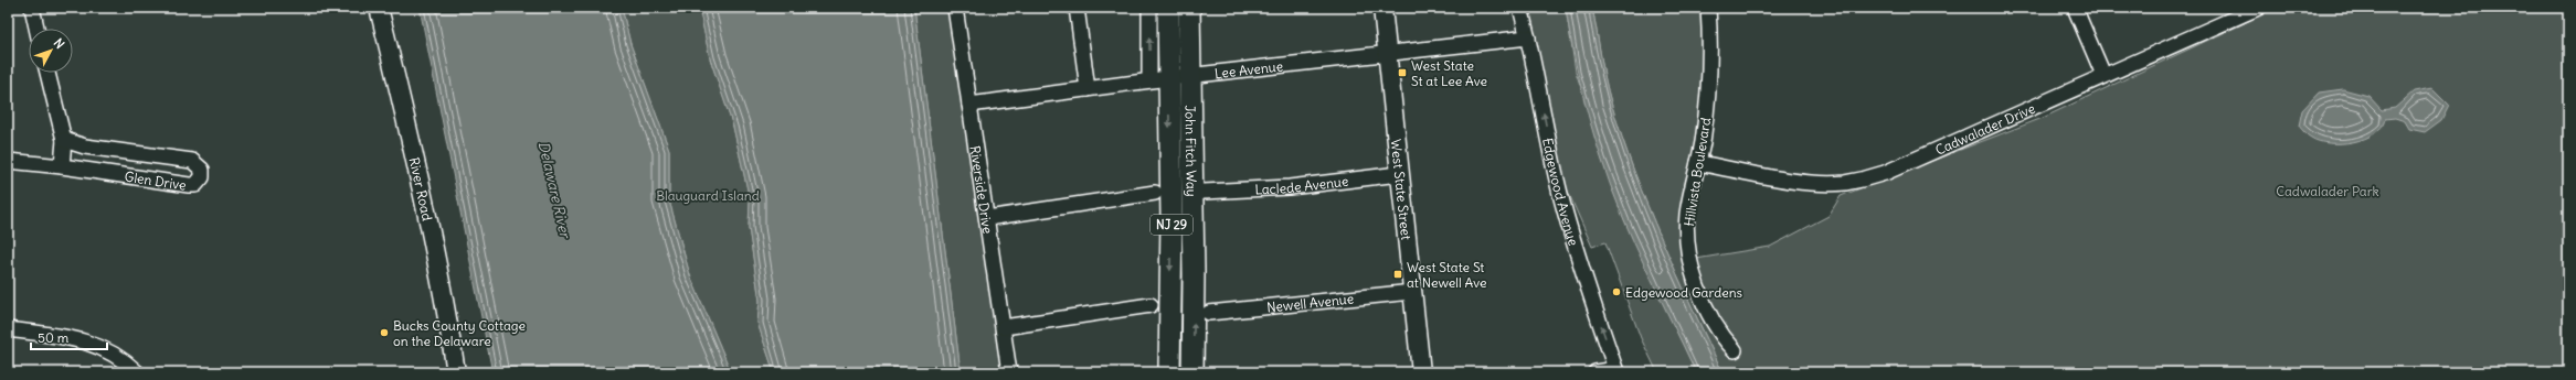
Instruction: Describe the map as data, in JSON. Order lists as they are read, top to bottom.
{
  "streets": {
    "highway": ["John Fitch Way", "NJ 29"],
    "main road": ["River Road", "West State Street"],
    "street": [
      "Lee Avenue",
      "Cadwalader Drive",
      "Hillvista Boulevard",
      "Glen Drive",
      "Laclede Avenue",
      "Riverside Drive",
      "Edgewood Avenue",
      "Newell Avenue"
    ]
  },
  "crossings": [
    ["Lee Avenue", "John Fitch Way"],
    ["Lee Avenue", "Riverside Drive"],
    ["Lee Avenue", "West State Street"],
    ["Lee Avenue", "Edgewood Avenue"],
    ["Cadwalader Drive", "Hillvista Boulevard"],
    ["Laclede Avenue", "West State Street"],
    ["West State Street", "Newell Avenue"]
  ],
  "one_way": ["Edgewood Avenue"],
  "water": ["Delaware River"],
  "parks": ["Cadwalader Park", "Blauguard Island"],
  "places": {
    "transit": ["West State St at Lee Ave", "West State St at Newell Ave"],
    "other": ["Edgewood Gardens", "Bucks County Cottage on the Delaware"]
  },
  "scale_bar": "50 m",
  "north": "top right"
}
